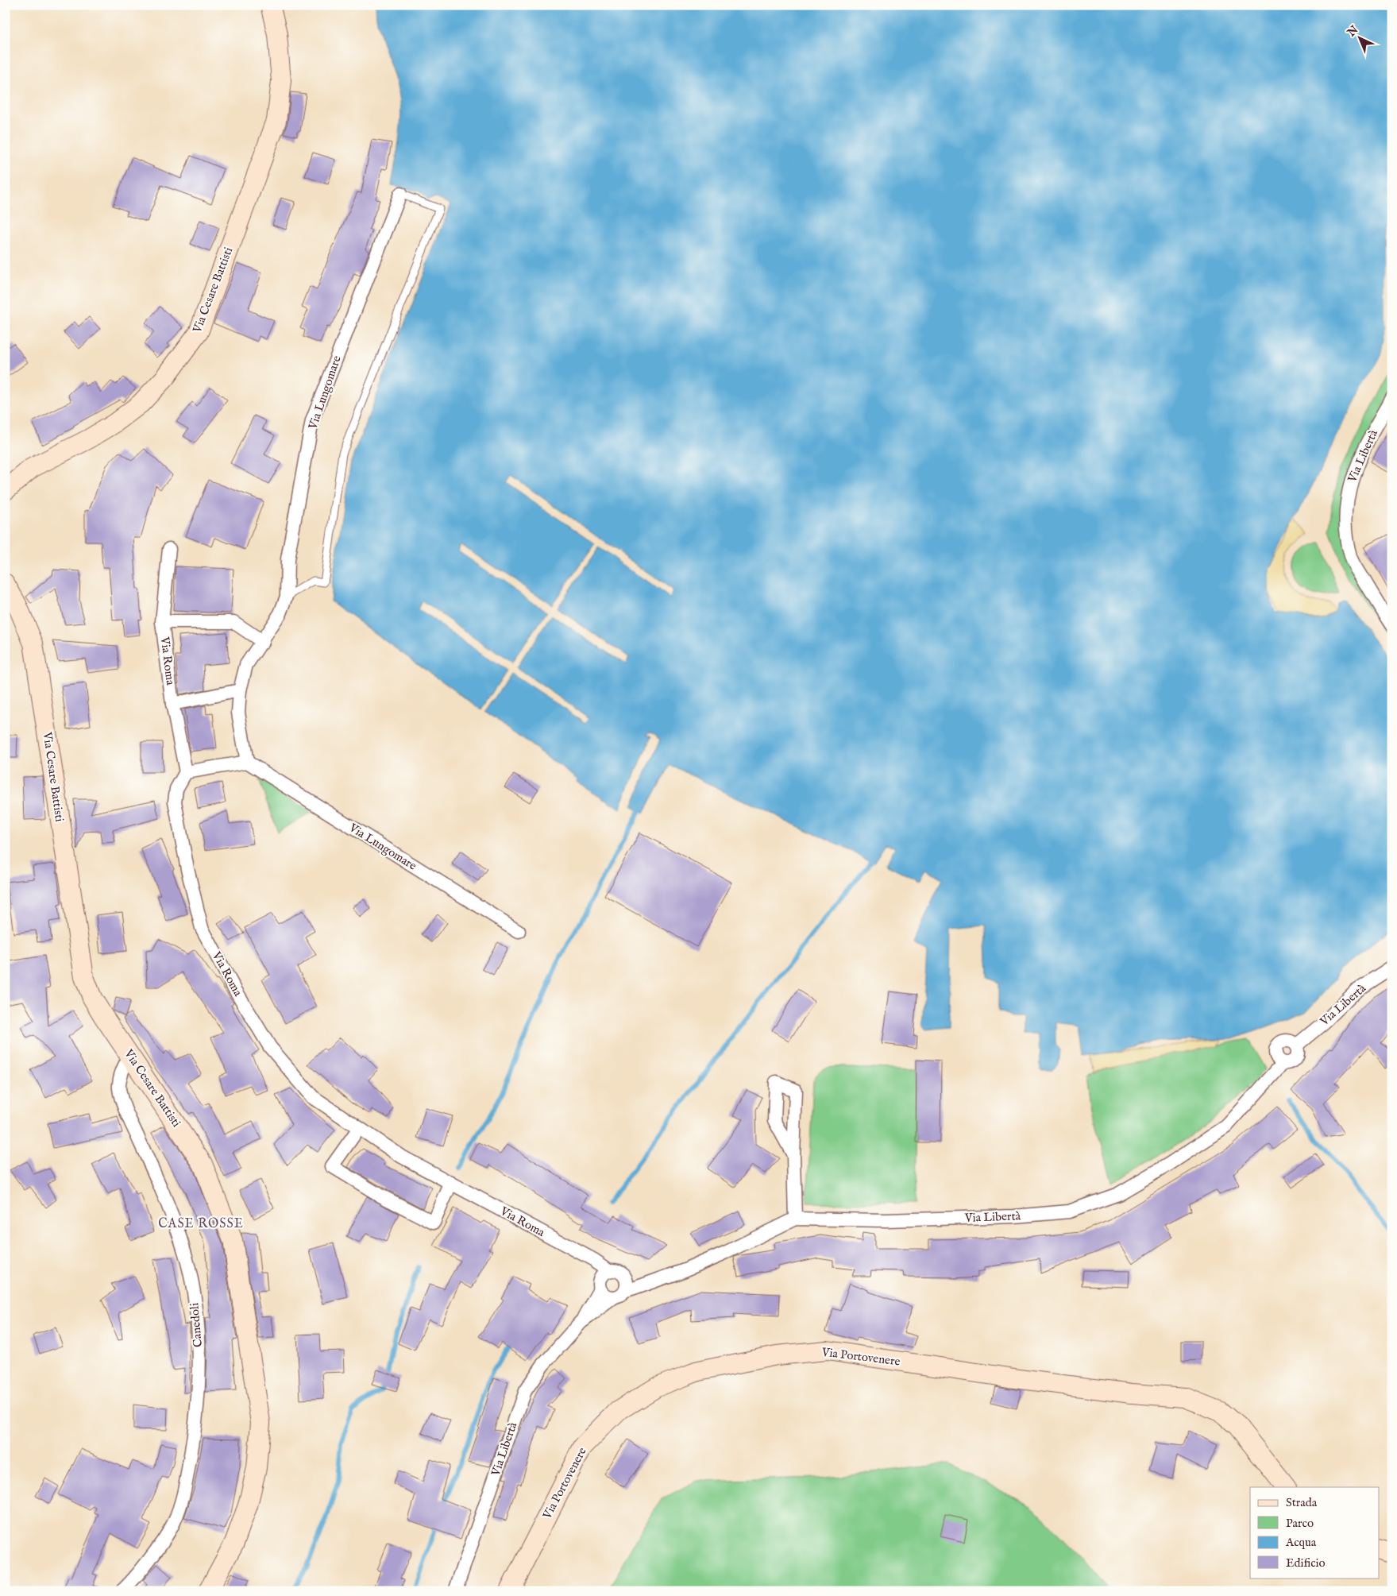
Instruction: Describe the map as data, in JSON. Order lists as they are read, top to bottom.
{
  "streets": {
    "main road": ["Via Cesare Battisti", "Via Portovenere"],
    "street": [
      "Via Lungomare",
      "Via Libertà",
      "Via Roma",
      "Canedoli"
    ]
  },
  "crossings": [
    ["Via Cesare Battisti", "Canedoli"],
    ["Via Libertà", "Via Roma"]
  ],
  "districts": ["CASE ROSSE"],
  "legend": [
    "Strada",
    "Parco",
    "Acqua",
    "Edificio"
  ],
  "north": "top left"
}
